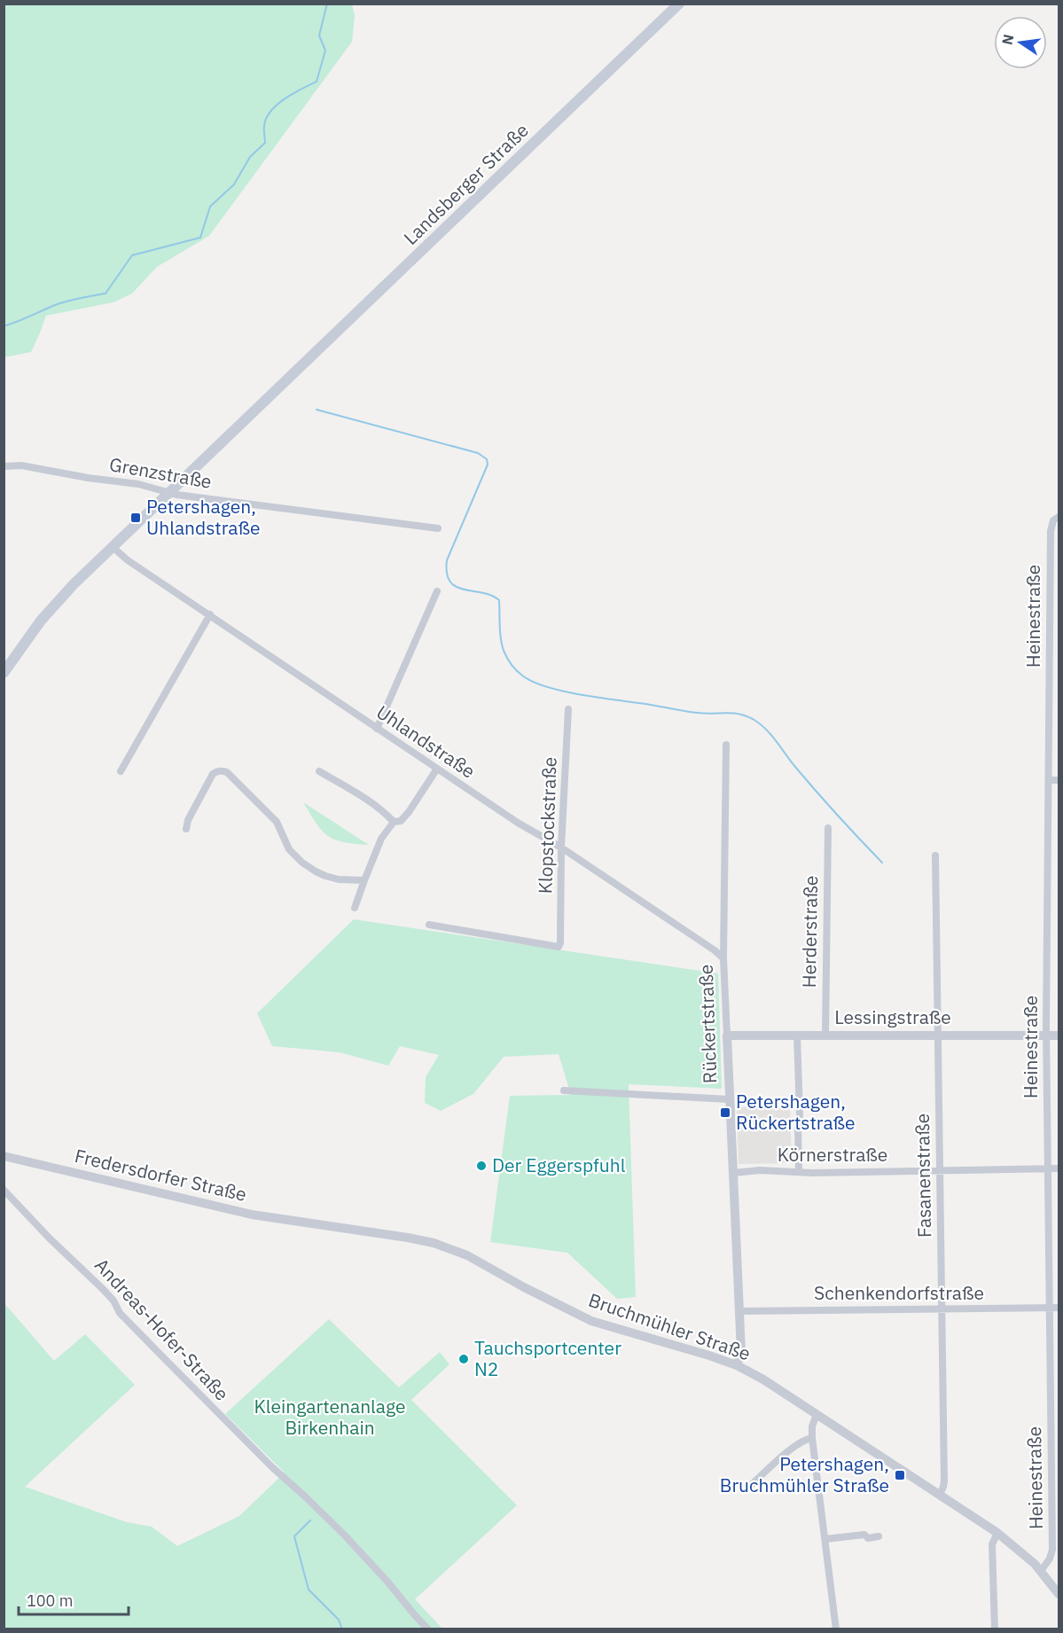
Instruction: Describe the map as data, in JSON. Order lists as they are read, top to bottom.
{
  "streets": {
    "main road": ["Landsberger Straße"],
    "street": [
      "Grenzstraße",
      "Heinestraße",
      "Uhlandstraße",
      "Klopstockstraße",
      "Herderstraße",
      "Lessingstraße",
      "Rückertstraße",
      "Körnerstraße",
      "Fredersdorfer Straße",
      "Fasanenstraße",
      "Schenkendorfstraße",
      "Bruchmühler Straße",
      "Andreas-Hofer-Straße"
    ]
  },
  "crossings": [
    ["Landsberger Straße", "Grenzstraße"],
    ["Landsberger Straße", "Uhlandstraße"],
    ["Heinestraße", "Lessingstraße"],
    ["Heinestraße", "Körnerstraße"],
    ["Heinestraße", "Schenkendorfstraße"],
    ["Heinestraße", "Bruchmühler Straße"],
    ["Uhlandstraße", "Klopstockstraße"],
    ["Uhlandstraße", "Rückertstraße"],
    ["Herderstraße", "Lessingstraße"],
    ["Lessingstraße", "Rückertstraße"],
    ["Lessingstraße", "Fasanenstraße"],
    ["Rückertstraße", "Körnerstraße"],
    ["Rückertstraße", "Schenkendorfstraße"],
    ["Rückertstraße", "Bruchmühler Straße"],
    ["Körnerstraße", "Fasanenstraße"],
    ["Fredersdorfer Straße", "Bruchmühler Straße"],
    ["Fasanenstraße", "Schenkendorfstraße"],
    ["Fasanenstraße", "Bruchmühler Straße"]
  ],
  "parks": ["Kleingartenanlage Birkenhain"],
  "places": {
    "transit": ["Petershagen, Uhlandstraße", "Petershagen, Rückertstraße", "Petershagen, Bruchmühler Straße"],
    "other": ["Der Eggerspfuhl", "Tauchsportcenter N2"]
  },
  "scale_bar": "100 m",
  "north": "left"
}
